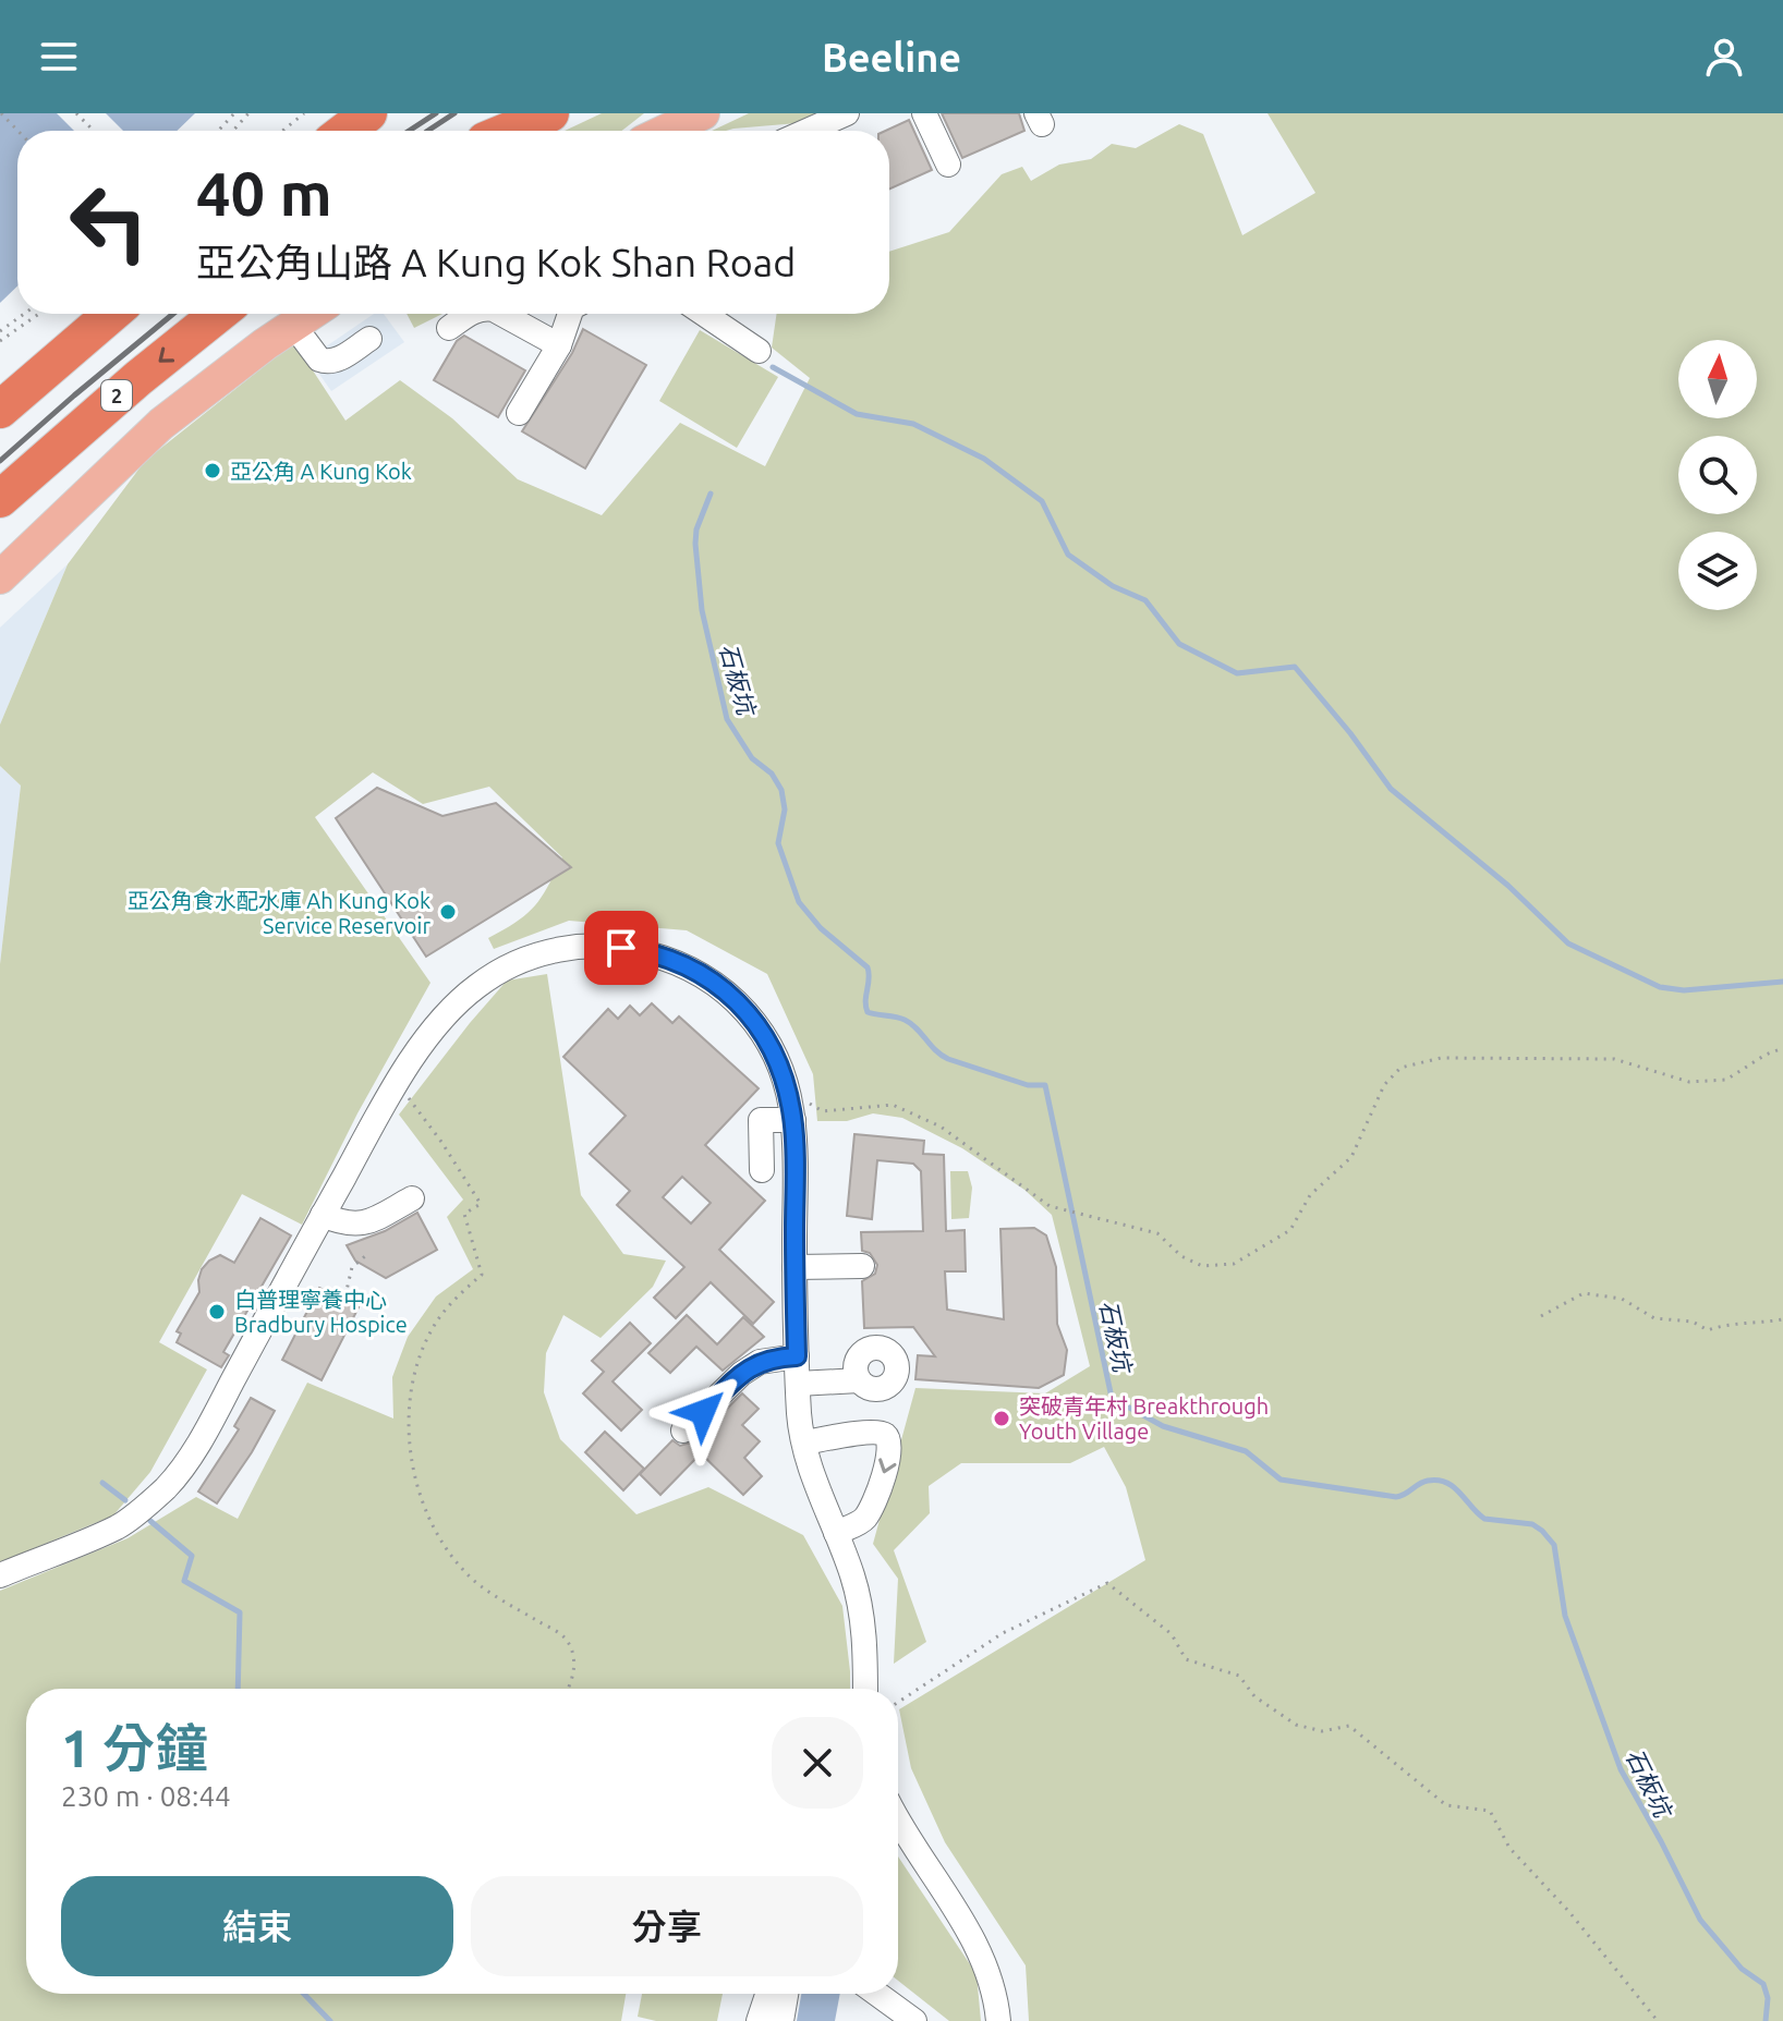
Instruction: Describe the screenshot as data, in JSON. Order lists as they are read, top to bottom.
{
  "streets": {
    "highway": ["2"]
  },
  "water": ["石板坑"],
  "places": [
    "亞公角 A Kung Kok",
    "亞公角食水配水庫 Ah Kung Kok Service Reservoir",
    "白普理寧養中心 Bradbury Hospice",
    "突破青年村 Breakthrough Youth Village"
  ],
  "north": "top",
  "page": {
    "header": "Beeline",
    "turn": ["40 m", "亞公角山路 A Kung Kok Shan Road"],
    "heading": ["1 分鐘", "230 m · 08:44"],
    "buttons": ["結束", "分享"]
  }
}
